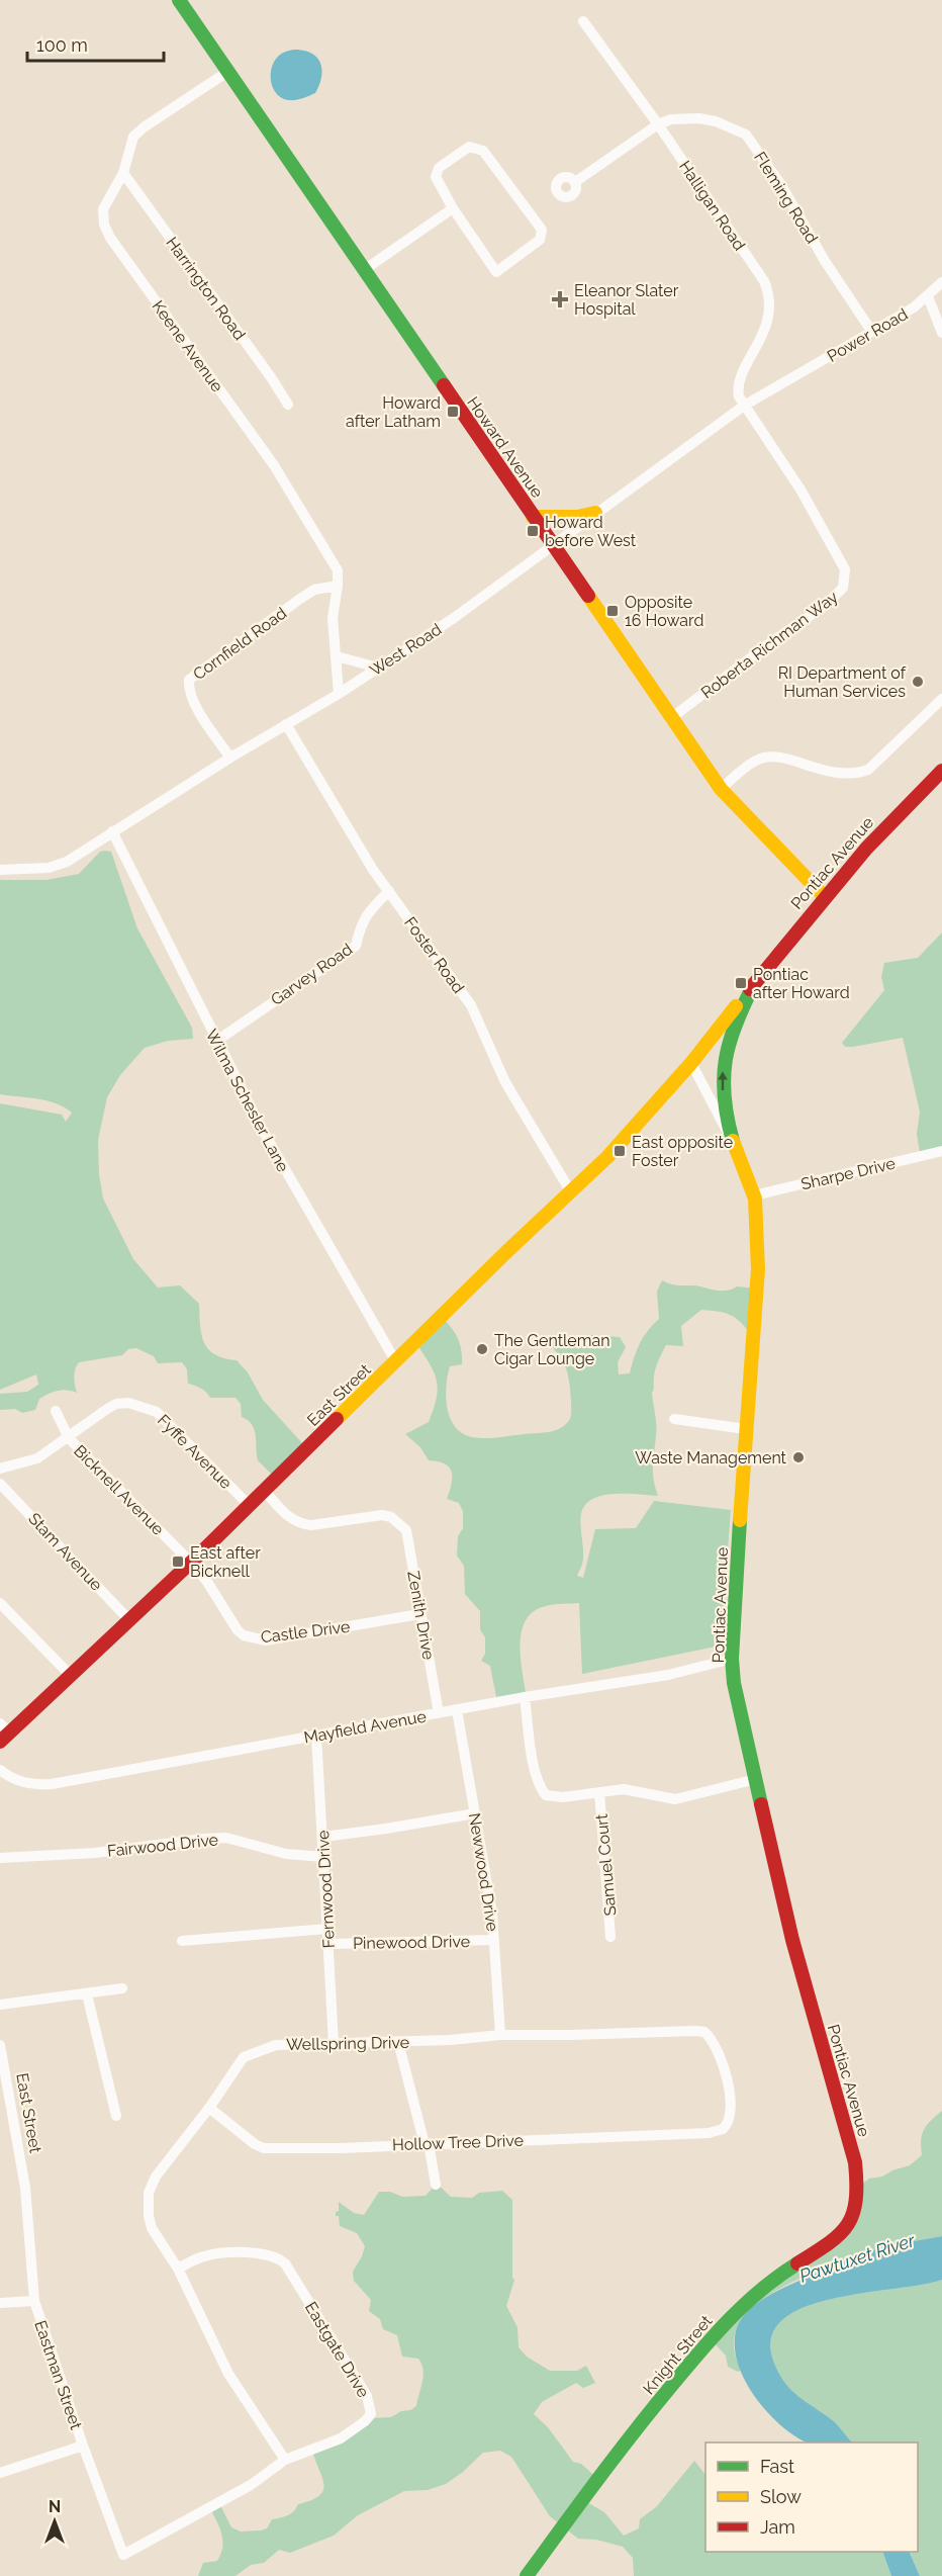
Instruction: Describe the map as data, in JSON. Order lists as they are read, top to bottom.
{
  "streets": {
    "street": [
      "Fleming Road",
      "Halligan Road",
      "Harrington Road",
      "Power Road",
      "Keene Avenue",
      "Howard Avenue",
      "Cornfield Road",
      "Roberta Richman Way",
      "West Road",
      "Pontiac Avenue",
      "Foster Road",
      "Garvey Road",
      "Wilma Schesler Lane",
      "Sharpe Drive",
      "East Street",
      "Fyffe Avenue",
      "Bicknell Avenue",
      "Stam Avenue",
      "Zenith Drive",
      "Castle Drive",
      "Mayfield Avenue",
      "Fairwood Drive",
      "Samuel Court",
      "Newwood Drive",
      "Fernwood Drive",
      "Pinewood Drive",
      "Wellspring Drive",
      "Hollow Tree Drive",
      "Eastgate Drive",
      "Knight Street",
      "Eastman Street"
    ]
  },
  "crossings": [
    ["Fleming Road", "Halligan Road"],
    ["Fleming Road", "Power Road"],
    ["Halligan Road", "Roberta Richman Way"],
    ["Halligan Road", "West Road"],
    ["Harrington Road", "Keene Avenue"],
    ["Power Road", "West Road"],
    ["Keene Avenue", "Howard Avenue"],
    ["Keene Avenue", "Cornfield Road"],
    ["Keene Avenue", "West Road"],
    ["Howard Avenue", "Roberta Richman Way"],
    ["Howard Avenue", "West Road"],
    ["Howard Avenue", "Pontiac Avenue"],
    ["Cornfield Road", "West Road"],
    ["Roberta Richman Way", "West Road"],
    ["West Road", "Foster Road"],
    ["West Road", "Wilma Schesler Lane"],
    ["Pontiac Avenue", "Sharpe Drive"],
    ["Pontiac Avenue", "East Street"],
    ["Pontiac Avenue", "Mayfield Avenue"],
    ["Pontiac Avenue", "Knight Street"],
    ["Foster Road", "Garvey Road"],
    ["Foster Road", "East Street"],
    ["Garvey Road", "Wilma Schesler Lane"],
    ["Wilma Schesler Lane", "East Street"],
    ["East Street", "Fyffe Avenue"],
    ["East Street", "Bicknell Avenue"],
    ["East Street", "Stam Avenue"],
    ["East Street", "Zenith Drive"],
    ["East Street", "Castle Drive"],
    ["East Street", "Eastman Street"],
    ["Fyffe Avenue", "Bicknell Avenue"],
    ["Bicknell Avenue", "Castle Drive"],
    ["Zenith Drive", "Castle Drive"],
    ["Zenith Drive", "Mayfield Avenue"],
    ["Mayfield Avenue", "Newwood Drive"],
    ["Mayfield Avenue", "Fernwood Drive"],
    ["Fairwood Drive", "Fernwood Drive"],
    ["Newwood Drive", "Pinewood Drive"],
    ["Newwood Drive", "Wellspring Drive"],
    ["Fernwood Drive", "Pinewood Drive"],
    ["Fernwood Drive", "Wellspring Drive"],
    ["Wellspring Drive", "Hollow Tree Drive"],
    ["Wellspring Drive", "Eastgate Drive"],
    ["Eastgate Drive", "Eastman Street"]
  ],
  "water": ["Pawtuxet River"],
  "places": {
    "health": ["Eleanor Slater Hospital"],
    "transit": [
      "Howard after Latham",
      "Howard before West",
      "Opposite 16 Howard",
      "Pontiac after Howard",
      "East opposite Foster",
      "East after Bicknell"
    ],
    "other": ["RI Department of Human Services", "The Gentleman Cigar Lounge", "Waste Management"]
  },
  "legend": ["Fast", "Slow", "Jam"],
  "scale_bar": "100 m",
  "north": "top"
}
